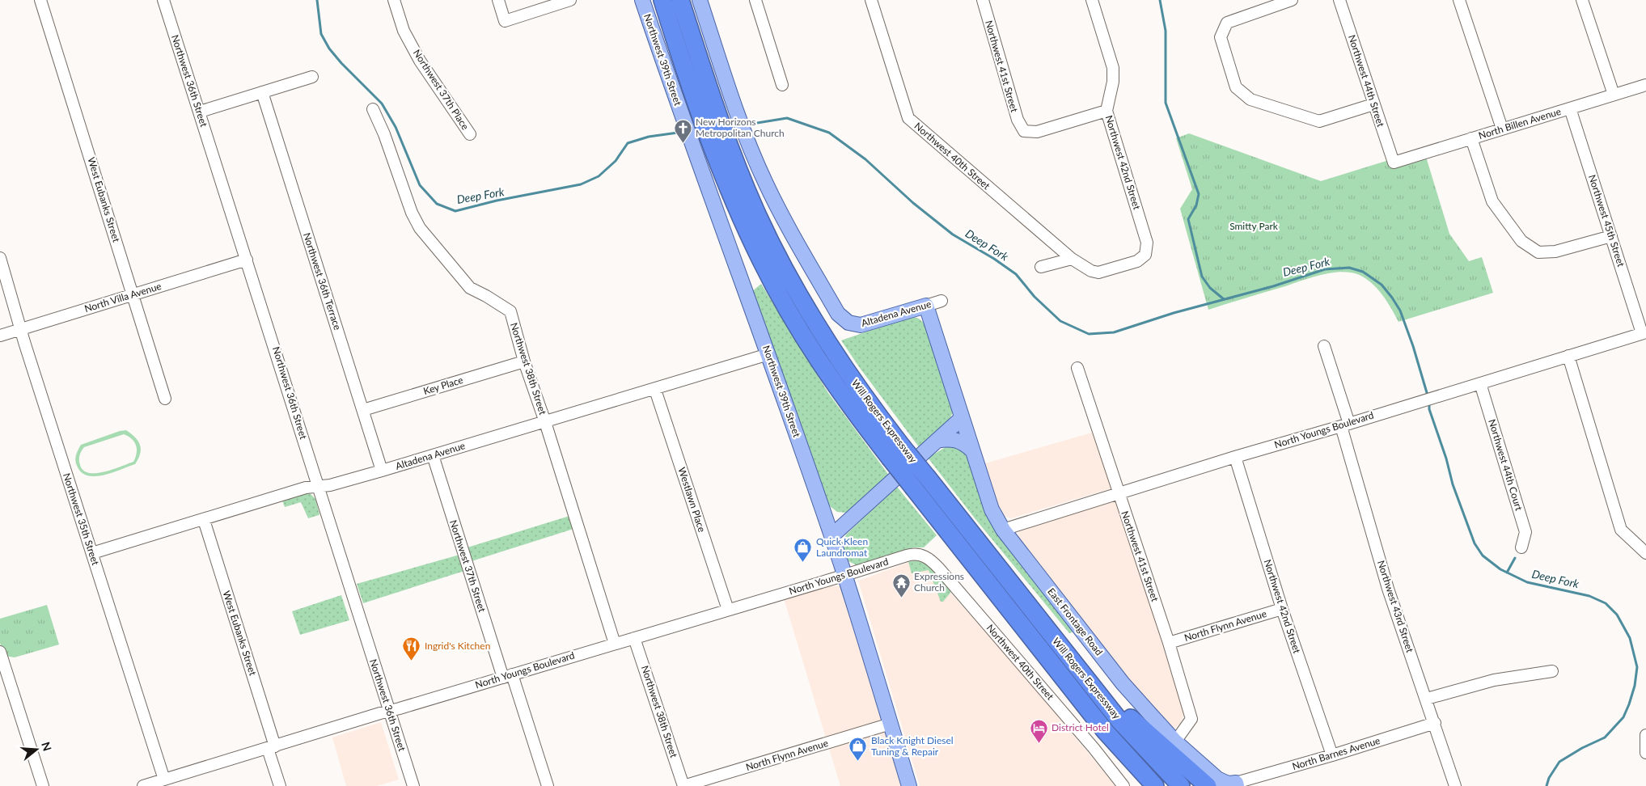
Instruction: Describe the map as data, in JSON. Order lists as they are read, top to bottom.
{
  "streets": {
    "highway": ["Will Rogers Expressway"],
    "main road": ["Northwest 39th Street", "Altadena Avenue", "East Frontage Road"],
    "street": [
      "Northwest 41st Street",
      "Northwest 36th Street",
      "Northwest 44th Street",
      "Northwest 37th Place",
      "North Billen Avenue",
      "Northwest 40th Street",
      "Northwest 42nd Street",
      "West Eubanks Street",
      "Northwest 45th Street",
      "Northwest 36th Terrace",
      "North Villa Avenue",
      "Northwest 38th Street",
      "Key Place",
      "North Youngs Boulevard",
      "Northwest 44th Court",
      "Westlawn Place",
      "Northwest 35th Street",
      "Northwest 37th Street",
      "Northwest 43rd Street",
      "North Flynn Avenue",
      "North Barnes Avenue"
    ]
  },
  "crossings": [
    ["Northwest 39th Street", "Altadena Avenue"],
    ["Northwest 39th Street", "North Youngs Boulevard"],
    ["Northwest 39th Street", "North Flynn Avenue"],
    ["Northwest 41st Street", "Northwest 42nd Street"],
    ["Northwest 41st Street", "North Youngs Boulevard"],
    ["Northwest 41st Street", "East Frontage Road"],
    ["Northwest 41st Street", "North Flynn Avenue"],
    ["Northwest 36th Street", "North Villa Avenue"],
    ["Northwest 36th Street", "Altadena Avenue"],
    ["Northwest 36th Street", "North Youngs Boulevard"],
    ["Northwest 44th Street", "North Billen Avenue"],
    ["North Billen Avenue", "Northwest 45th Street"],
    ["Northwest 40th Street", "Northwest 42nd Street"],
    ["Northwest 40th Street", "North Youngs Boulevard"],
    ["Northwest 42nd Street", "North Youngs Boulevard"],
    ["Northwest 42nd Street", "North Flynn Avenue"],
    ["Northwest 42nd Street", "North Barnes Avenue"],
    ["West Eubanks Street", "North Villa Avenue"],
    ["West Eubanks Street", "Altadena Avenue"],
    ["West Eubanks Street", "North Youngs Boulevard"],
    ["Northwest 45th Street", "North Youngs Boulevard"],
    ["Northwest 36th Terrace", "Altadena Avenue"],
    ["Northwest 36th Terrace", "Key Place"],
    ["North Villa Avenue", "Northwest 35th Street"],
    ["Altadena Avenue", "Northwest 38th Street"],
    ["Altadena Avenue", "Westlawn Place"],
    ["Altadena Avenue", "Northwest 35th Street"],
    ["Altadena Avenue", "Northwest 37th Street"],
    ["Northwest 38th Street", "Key Place"],
    ["Northwest 38th Street", "North Youngs Boulevard"],
    ["Northwest 38th Street", "North Flynn Avenue"],
    ["North Youngs Boulevard", "Northwest 44th Court"],
    ["North Youngs Boulevard", "Westlawn Place"],
    ["North Youngs Boulevard", "Northwest 35th Street"],
    ["North Youngs Boulevard", "Northwest 37th Street"],
    ["North Youngs Boulevard", "Northwest 43rd Street"],
    ["North Youngs Boulevard", "East Frontage Road"],
    ["Northwest 43rd Street", "North Barnes Avenue"],
    ["East Frontage Road", "North Barnes Avenue"]
  ],
  "water": ["Deep Fork"],
  "parks": ["Smitty Park"],
  "places": {
    "church": ["New Horizons Metropolitan Church"],
    "shop": ["Quick Kleen Laundromat", "Black Knight Diesel Tuning & Repair"],
    "temple": ["Expressions Church"],
    "restaurant": ["Ingrid's Kitchen"],
    "hotel": ["District Hotel"]
  },
  "north": "right"
}
